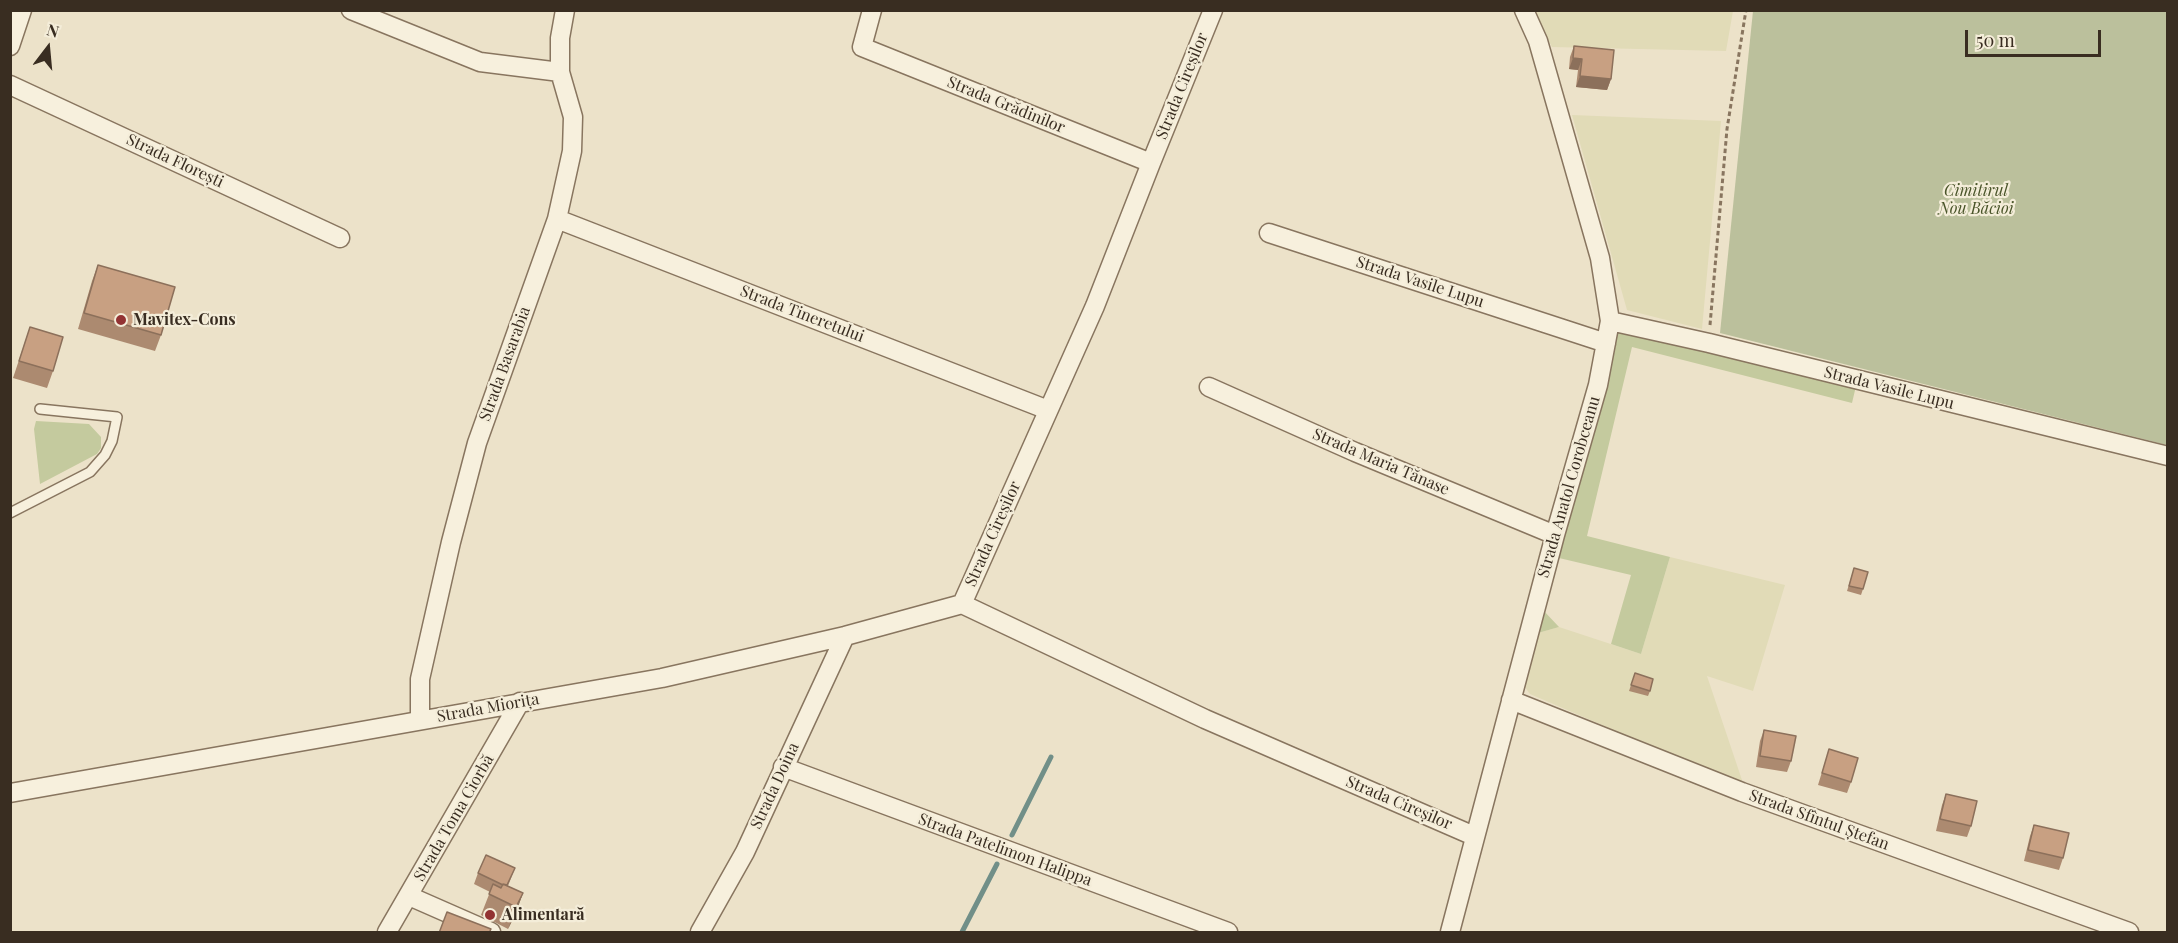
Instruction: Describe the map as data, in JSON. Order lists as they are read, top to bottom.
{
  "streets": {
    "street": [
      "Strada Cireșilor",
      "Strada Grădinilor",
      "Strada Florești",
      "Strada Vasile Lupu",
      "Strada Tineretului",
      "Strada Basarabia",
      "Strada Maria Tănase",
      "Strada Anatol Corobceanu",
      "Strada Miorița",
      "Strada Doina",
      "Strada Toma Ciorbă",
      "Strada Sfîntul Ștefan",
      "Strada Patelimon Halippa"
    ]
  },
  "crossings": [
    ["Strada Cireșilor", "Strada Grădinilor"],
    ["Strada Cireșilor", "Strada Tineretului"],
    ["Strada Cireșilor", "Strada Anatol Corobceanu"],
    ["Strada Cireșilor", "Strada Miorița"],
    ["Strada Vasile Lupu", "Strada Anatol Corobceanu"],
    ["Strada Tineretului", "Strada Basarabia"],
    ["Strada Basarabia", "Strada Miorița"],
    ["Strada Maria Tănase", "Strada Anatol Corobceanu"],
    ["Strada Anatol Corobceanu", "Strada Sfîntul Ștefan"],
    ["Strada Miorița", "Strada Doina"],
    ["Strada Miorița", "Strada Toma Ciorbă"],
    ["Strada Doina", "Strada Patelimon Halippa"]
  ],
  "parks": ["Cimitirul Nou Băcioi"],
  "places": ["Mavitex-Cons", "Alimentară"],
  "scale_bar": "50 m",
  "north": "top"
}
